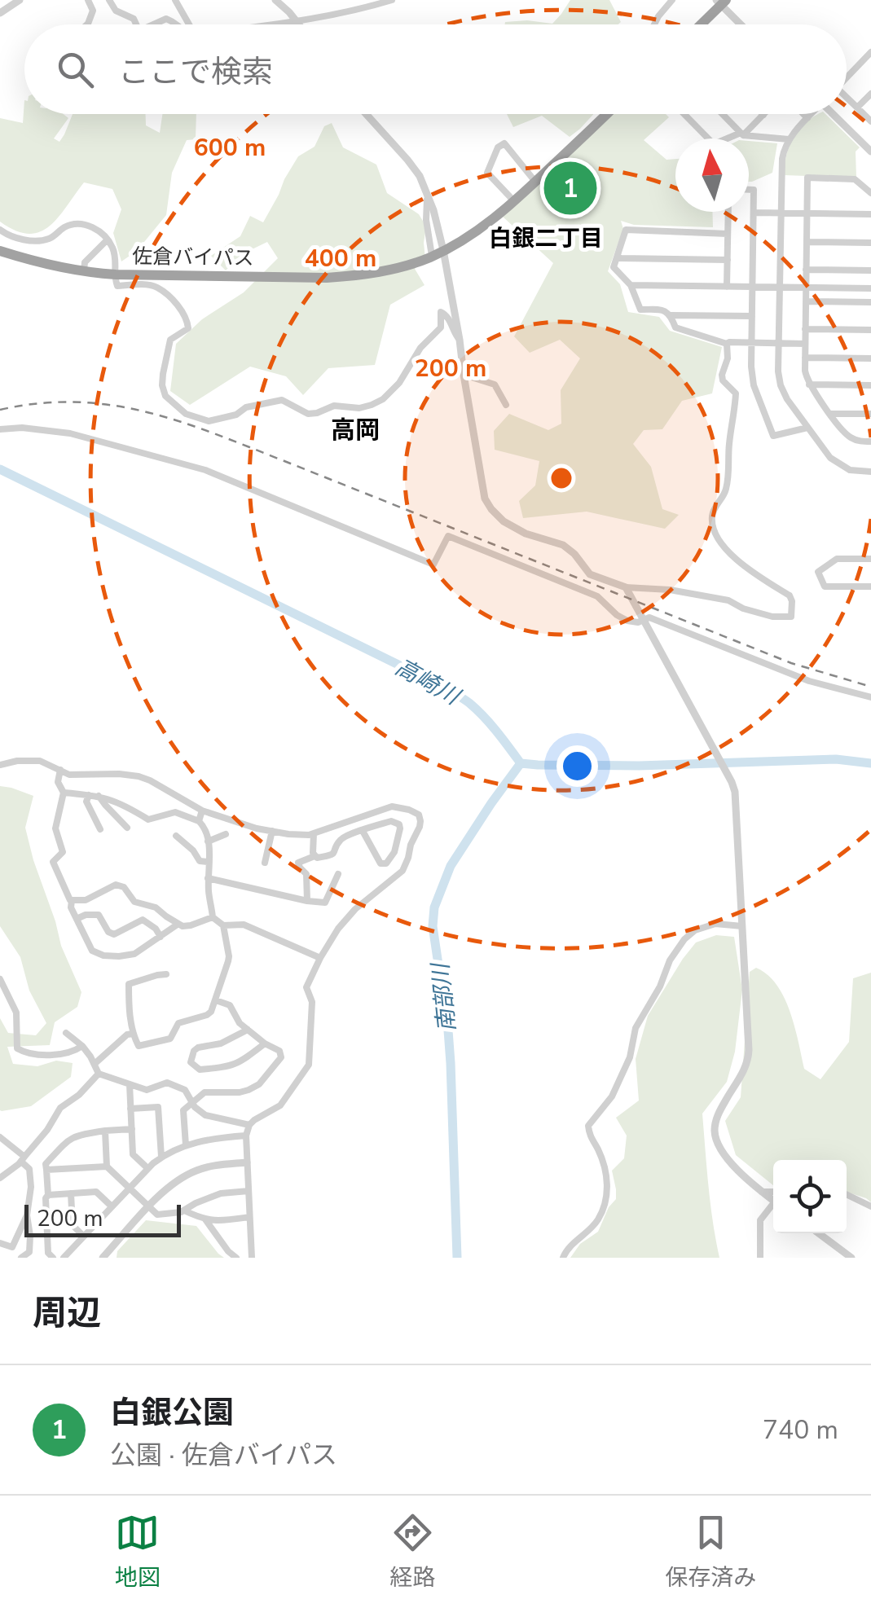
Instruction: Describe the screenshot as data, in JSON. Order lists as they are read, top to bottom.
{
  "streets": {
    "highway": ["佐倉バイパス"]
  },
  "districts": ["白銀二丁目", "高岡"],
  "water": ["高崎川", "南部川"],
  "scale_bar": "200 m",
  "north": "top",
  "page": {
    "search": "ここで検索",
    "pins": "1",
    "scale": "200 m",
    "heading": "周辺",
    "list": [
      {
        "mark": "1",
        "name": "白銀公園",
        "note": "公園 · 佐倉バイパス",
        "value": "740 m"
      }
    ],
    "nav": ["地図", "経路", "保存済み"]
  },
  "rings": ["600 m", "400 m", "200 m"]
}
